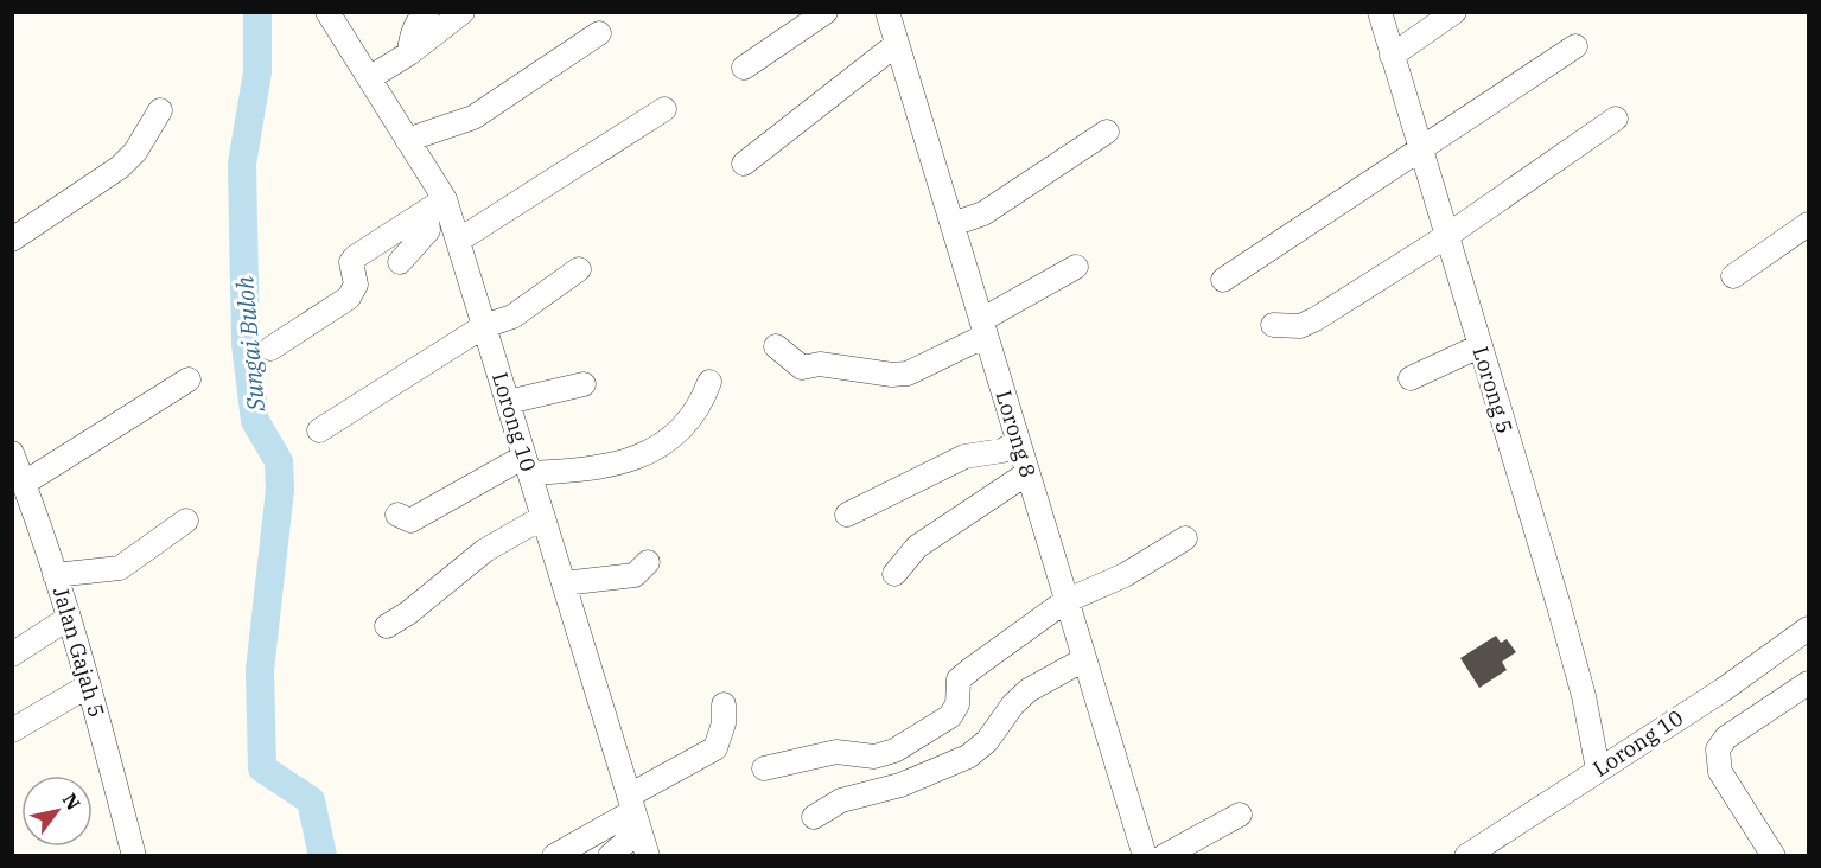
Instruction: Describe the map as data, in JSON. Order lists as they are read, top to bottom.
{
  "streets": {
    "street": [
      "Lorong 5",
      "Lorong 10",
      "Lorong 8",
      "Jalan Gajah 5"
    ]
  },
  "crossings": [
    ["Lorong 5", "Lorong 10"]
  ],
  "water": ["Sungai Buloh"],
  "north": "top right"
}
